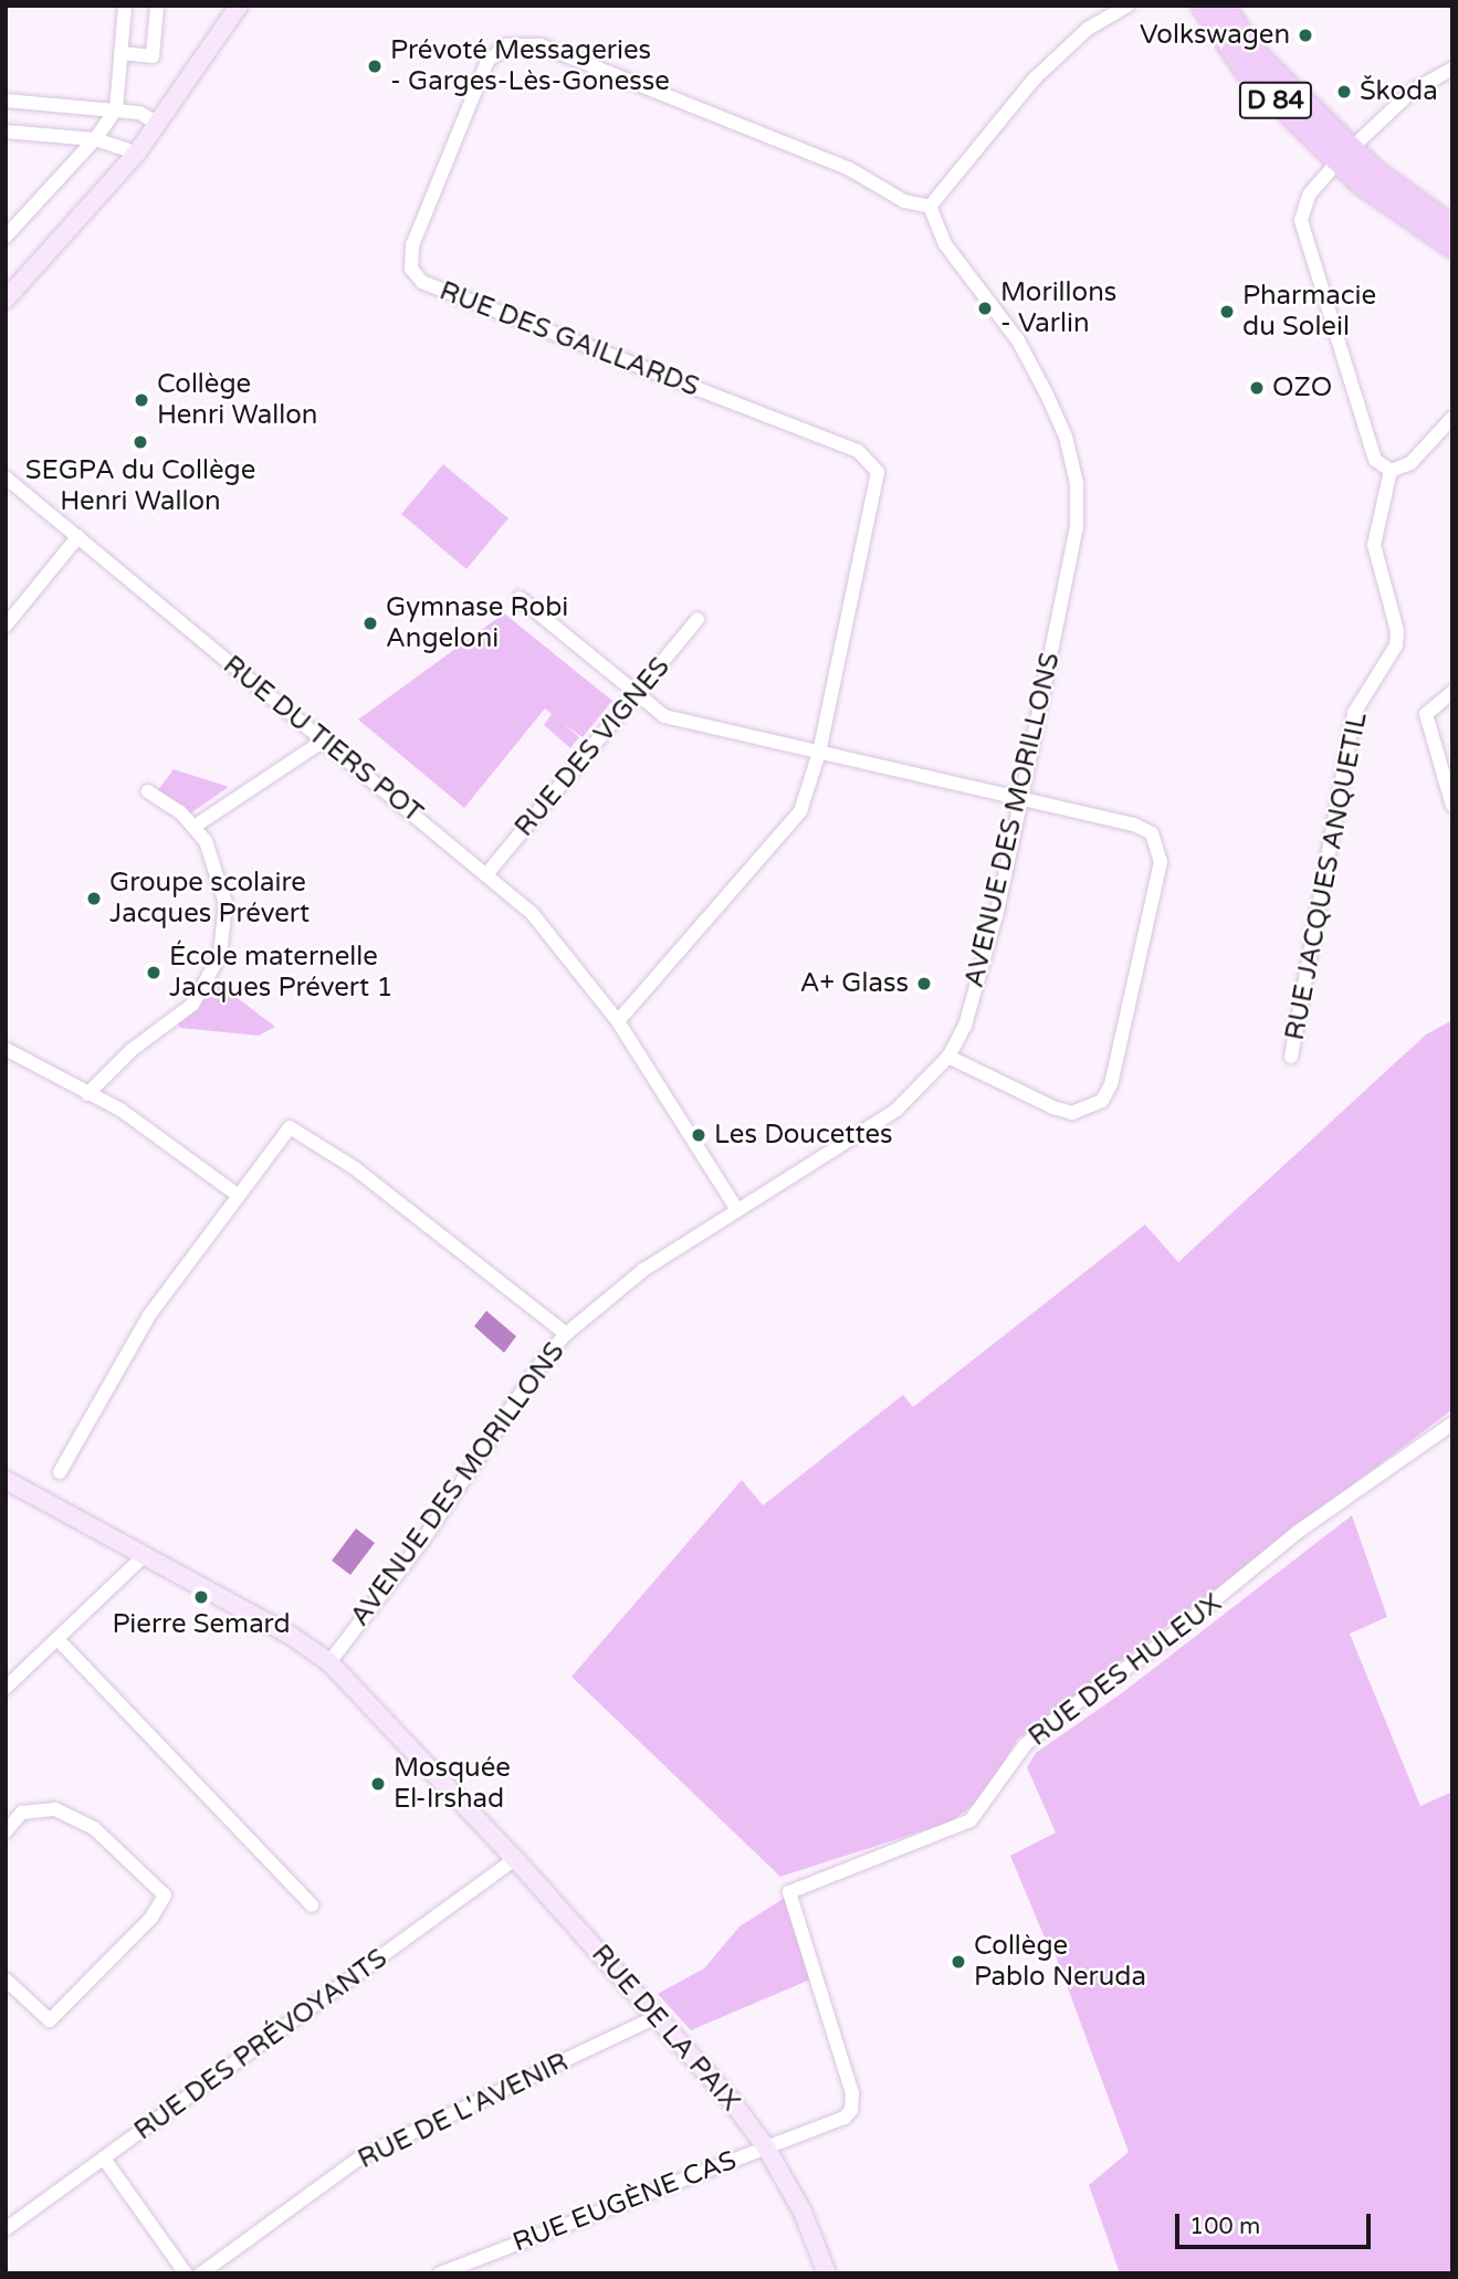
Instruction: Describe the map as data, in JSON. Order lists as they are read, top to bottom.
{
  "streets": {
    "main road": ["D 84"],
    "street": [
      "RUE DES GAILLARDS",
      "RUE DU TIERS POT",
      "RUE DES VIGNES",
      "AVENUE DES MORILLONS",
      "RUE JACQUES ANQUETIL",
      "RUE DES HULEUX",
      "RUE DE LA PAIX",
      "RUE DES PRÉVOYANTS",
      "RUE DE L'AVENIR",
      "RUE EUGÈNE CAS"
    ]
  },
  "crossings": [
    ["RUE DES GAILLARDS", "AVENUE DES MORILLONS"],
    ["RUE DU TIERS POT", "RUE DES VIGNES"],
    ["RUE DU TIERS POT", "AVENUE DES MORILLONS"],
    ["AVENUE DES MORILLONS", "RUE DE LA PAIX"],
    ["RUE DES HULEUX", "RUE DE LA PAIX"],
    ["RUE DES HULEUX", "RUE EUGÈNE CAS"],
    ["RUE DE LA PAIX", "RUE DES PRÉVOYANTS"],
    ["RUE DE LA PAIX", "RUE DE L'AVENIR"],
    ["RUE DE LA PAIX", "RUE EUGÈNE CAS"]
  ],
  "places": [
    "Volkswagen",
    "Prévoté Messageries - Garges-Lès-Gonesse",
    "Škoda",
    "Morillons - Varlin",
    "Pharmacie du Soleil",
    "OZO",
    "Collège Henri Wallon",
    "SEGPA du Collège Henri Wallon",
    "Gymnase Robi Angeloni",
    "Groupe scolaire Jacques Prévert",
    "École maternelle Jacques Prévert 1",
    "A+ Glass",
    "Les Doucettes",
    "Pierre Semard",
    "Mosquée El-Irshad",
    "Collège Pablo Neruda"
  ],
  "scale_bar": "100 m"
}
